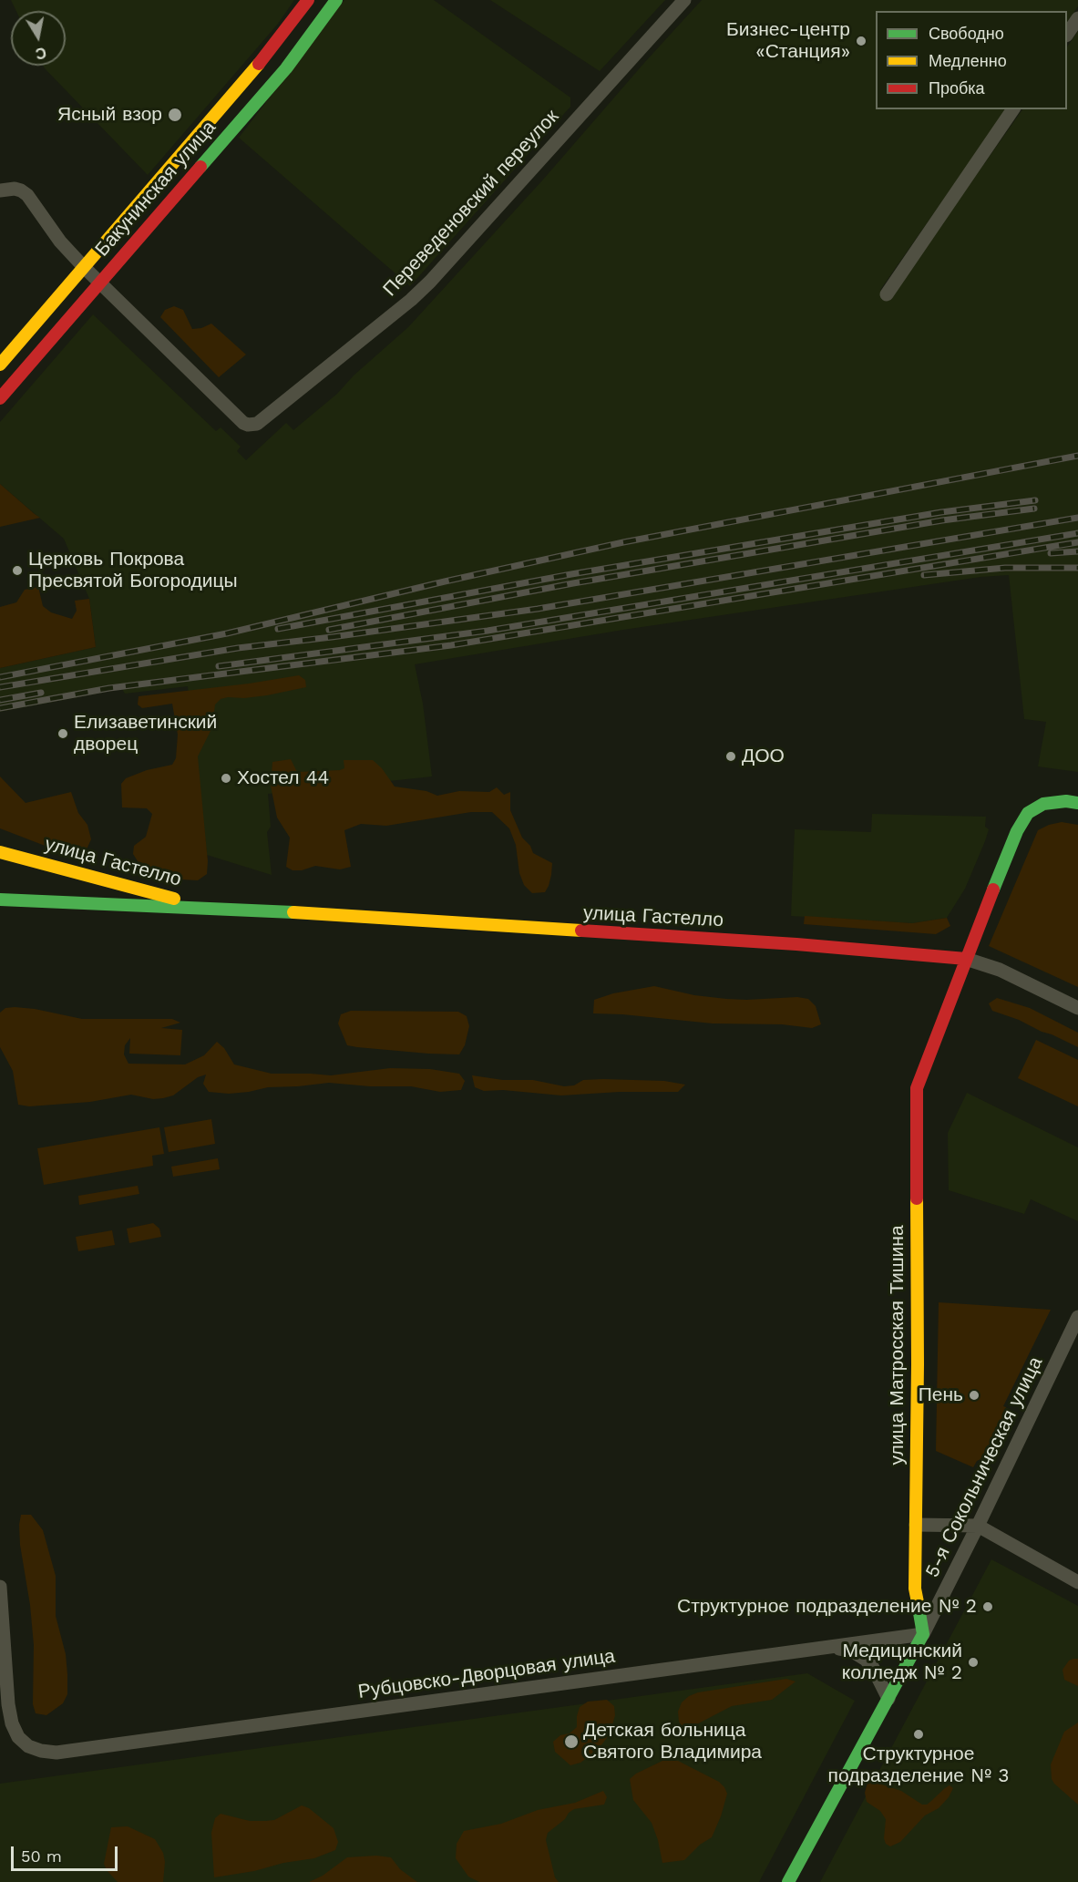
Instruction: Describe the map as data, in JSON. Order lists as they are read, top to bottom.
{
  "streets": {
    "street": [
      "Бакунинская улица",
      "Переведеновский переулок",
      "улица Гастелло",
      "улица Матросская Тишина",
      "5-я Сокольническая улица",
      "Рубцовско-Дворцовая улица"
    ]
  },
  "crossings": [
    ["Бакунинская улица", "Переведеновский переулок"],
    ["улица Гастелло", "улица Матросская Тишина"],
    ["улица Матросская Тишина", "5-я Сокольническая улица"],
    ["улица Матросская Тишина", "Рубцовско-Дворцовая улица"],
    ["5-я Сокольническая улица", "Рубцовско-Дворцовая улица"]
  ],
  "places": [
    "Бизнес-центр «Станция»",
    "Ясный взор",
    "Церковь Покрова Пресвятой Богородицы",
    "Елизаветинский дворец",
    "ДОО",
    "Хостел 44",
    "Пень",
    "Структурное подразделение № 2",
    "Медицинский колледж № 2",
    "Структурное подразделение № 3",
    "Детская больница Святого Владимира"
  ],
  "legend": ["Свободно", "Медленно", "Пробка"],
  "scale_bar": "50 m",
  "north": "bottom"
}
